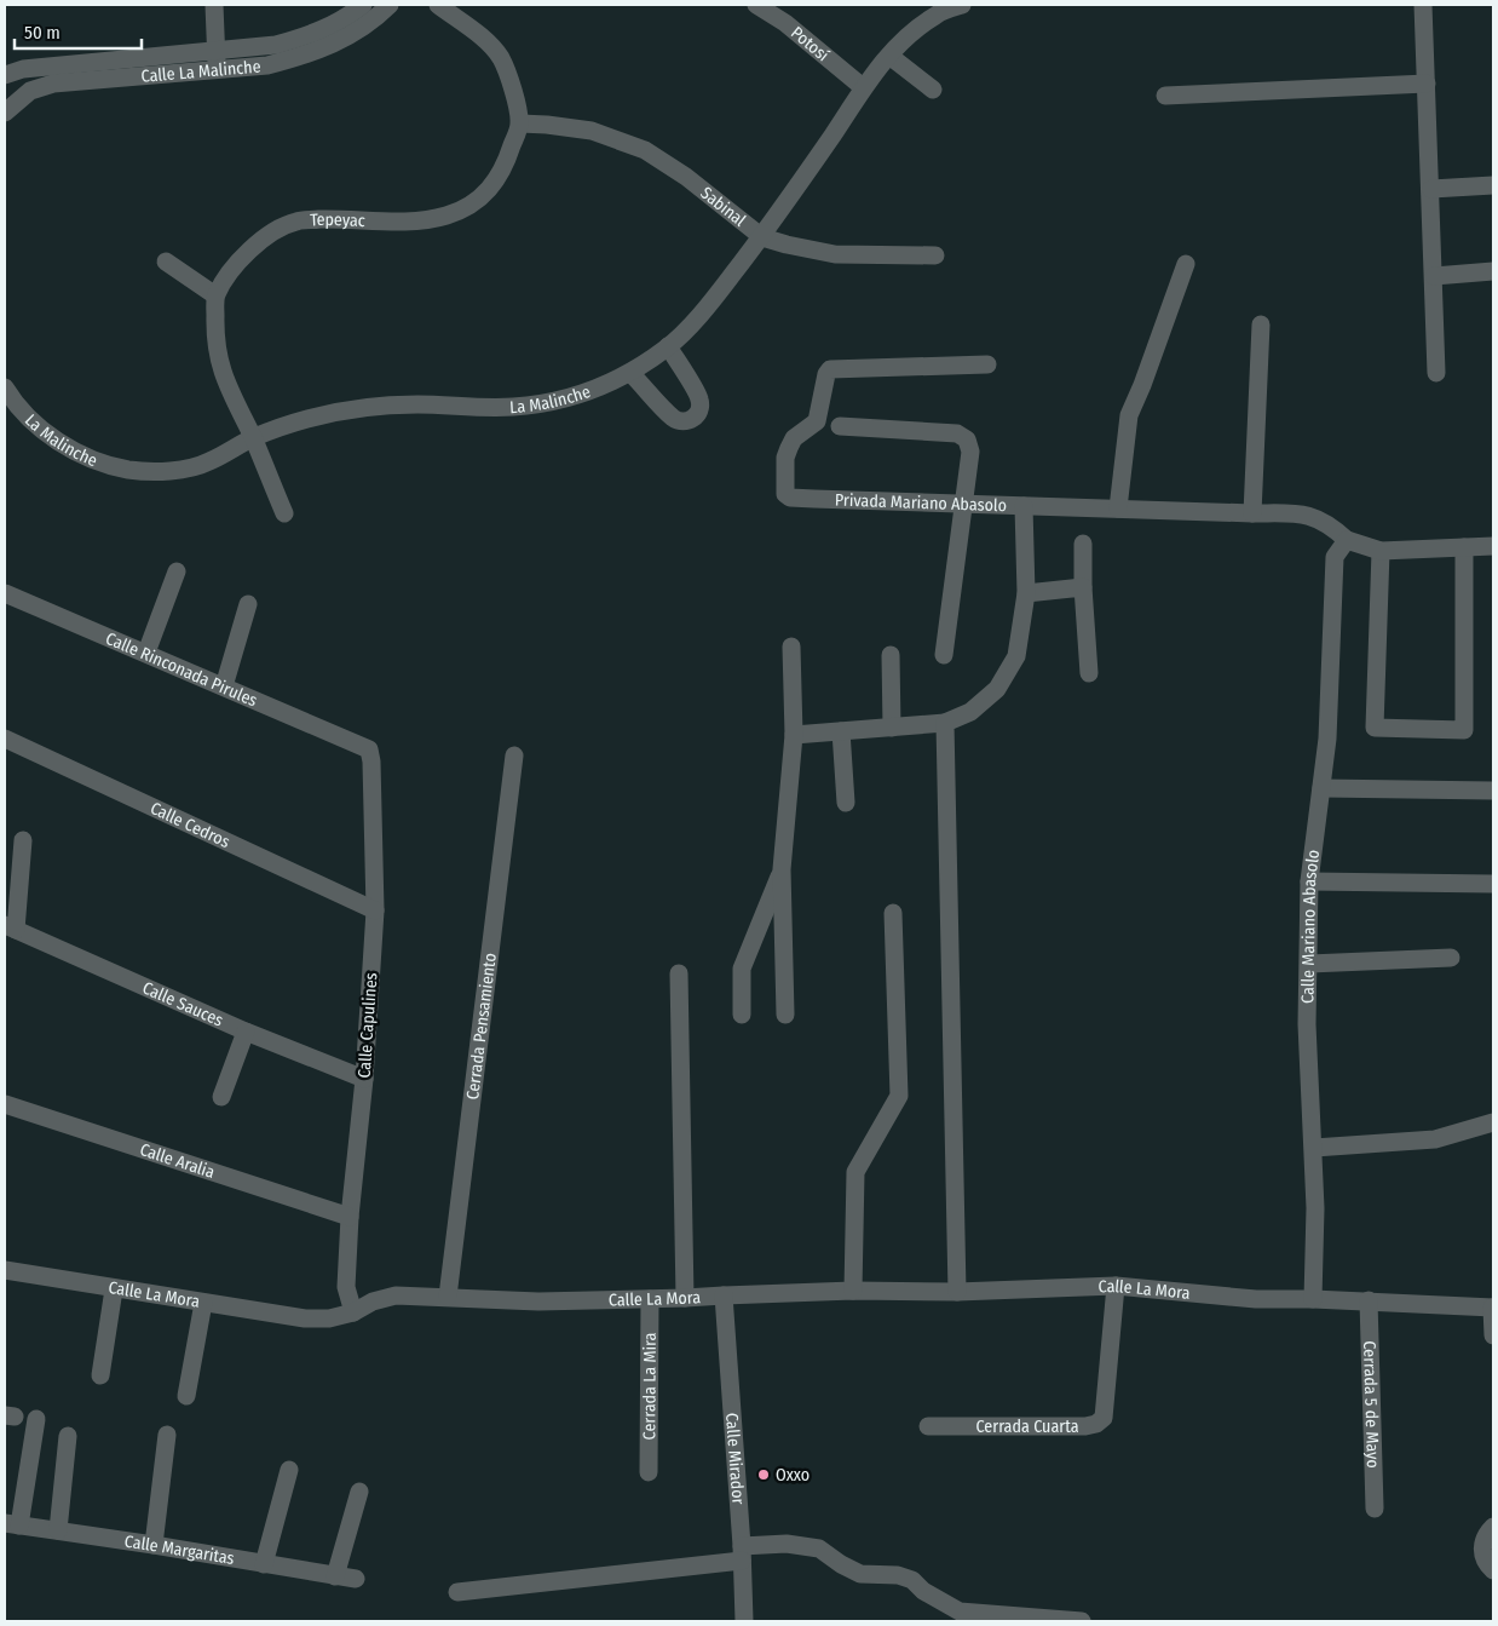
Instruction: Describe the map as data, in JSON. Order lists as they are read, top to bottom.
{
  "streets": {
    "street": [
      "Potosí",
      "Calle La Malinche",
      "Sabinal",
      "Tepeyac",
      "La Malinche",
      "Privada Mariano Abasolo",
      "Calle Rinconada Pirules",
      "Calle Cedros",
      "Calle Mariano Abasolo",
      "Calle Sauces",
      "Calle Capulines",
      "Cerrada Pensamiento",
      "Calle Aralia",
      "Calle La Mora",
      "Cerrada La Mira",
      "Cerrada 5 de Mayo",
      "Cerrada Cuarta",
      "Calle Mirador",
      "Calle Margaritas"
    ]
  },
  "crossings": [
    ["Potosí", "La Malinche"],
    ["Sabinal", "Tepeyac"],
    ["Sabinal", "La Malinche"],
    ["Privada Mariano Abasolo", "Calle Mariano Abasolo"],
    ["Calle Rinconada Pirules", "Calle Capulines"],
    ["Calle Cedros", "Calle Capulines"],
    ["Calle Mariano Abasolo", "Calle La Mora"],
    ["Calle Sauces", "Calle Capulines"],
    ["Calle Capulines", "Calle Aralia"],
    ["Calle Capulines", "Calle La Mora"],
    ["Cerrada Pensamiento", "Calle La Mora"],
    ["Calle La Mora", "Cerrada La Mira"],
    ["Calle La Mora", "Cerrada 5 de Mayo"],
    ["Calle La Mora", "Cerrada Cuarta"],
    ["Calle La Mora", "Calle Mirador"]
  ],
  "places": ["Oxxo"],
  "scale_bar": "50 m"
}
